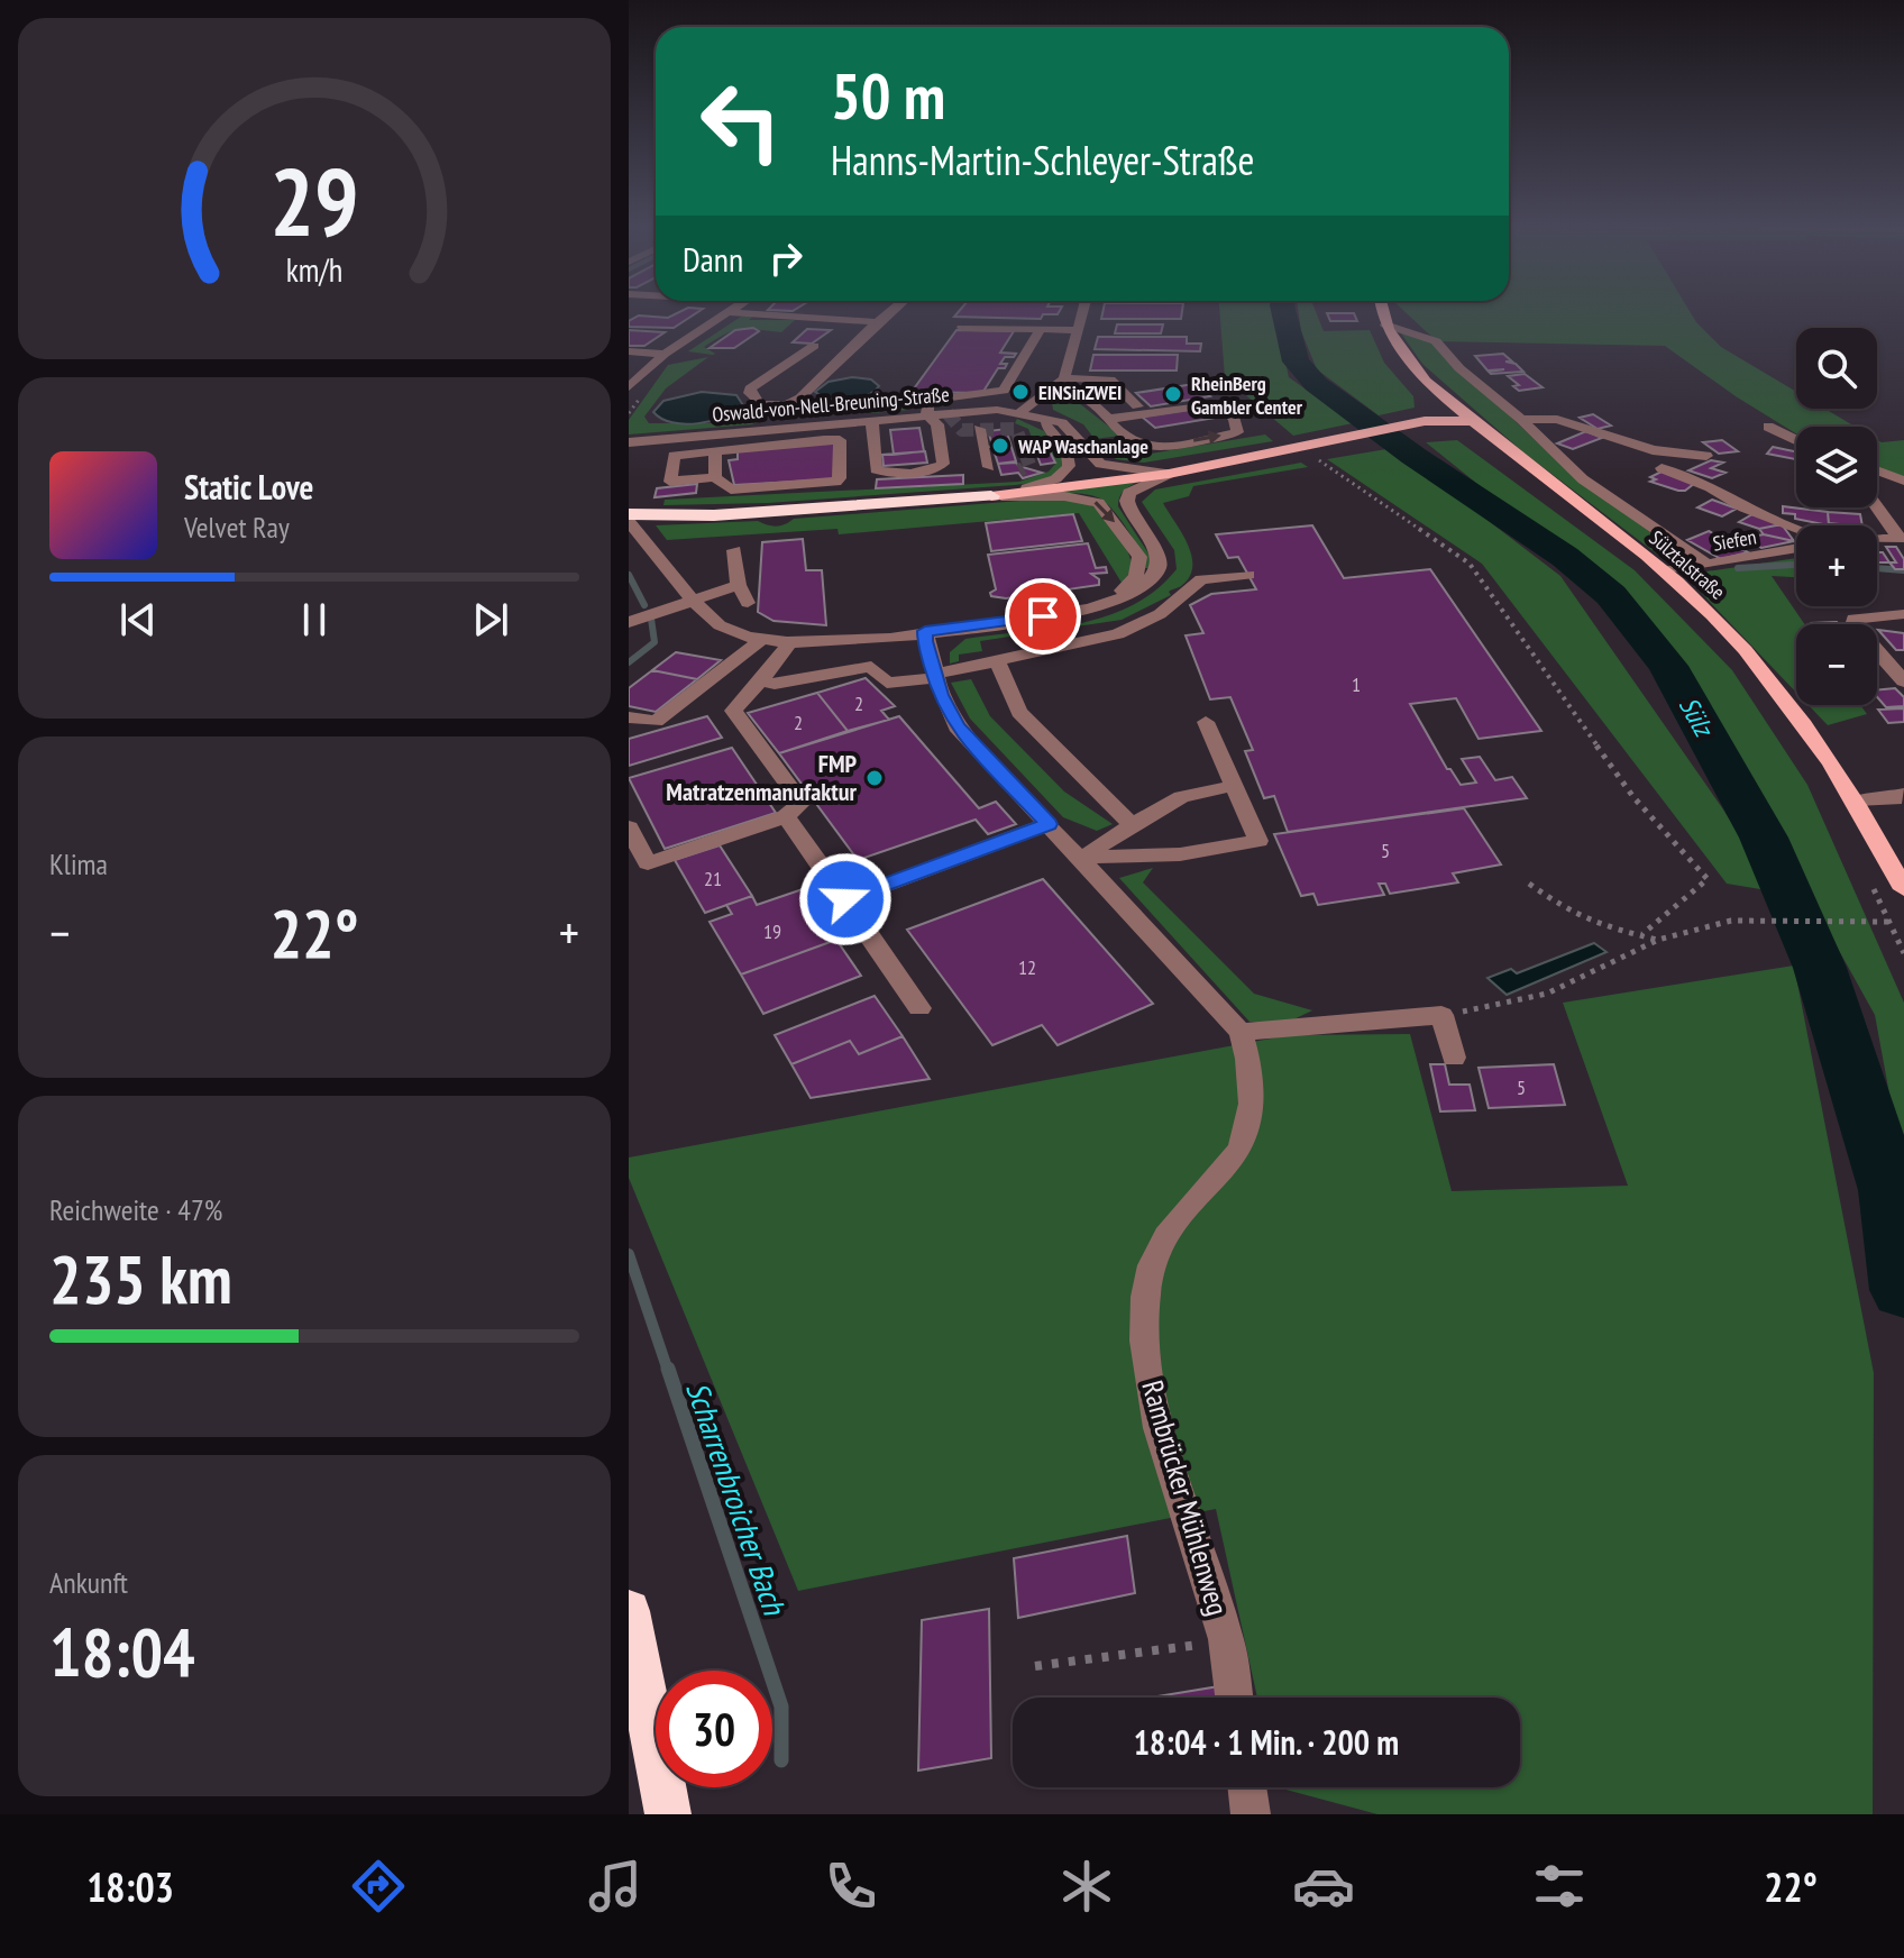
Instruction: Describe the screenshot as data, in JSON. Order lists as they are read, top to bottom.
{
  "streets": {
    "main road": ["Sülztalstraße"],
    "street": ["Oswald-von-Nell-Breuning-Straße", "Siefen", "Rambrücker Mühlenweg"]
  },
  "crossings": [
    ["Siefen", "Sülztalstraße"]
  ],
  "water": ["Sülz", "Scharrenbroicher Bach"],
  "places": [
    "EINSinZWEI",
    "RheinBerg Gambler Center",
    "WAP Waschanlage",
    "FMP Matratzenmanufaktur"
  ],
  "house_numbers": [
    "1",
    "2",
    "2",
    "5",
    "21",
    "19",
    "12",
    "5"
  ],
  "page": {
    "turn": ["50 m", "Hanns-Martin-Schleyer-Straße"],
    "then": "Dann",
    "map_buttons": ["+", "−"],
    "song": ["Static Love", "Velvet Ray"],
    "tile": [
      "Klima",
      ["Reichweite · 47%", "235 km"],
      ["Ankunft", "18:04"]
    ],
    "heat": ["−", "22°", "+"],
    "limit": "30",
    "trip": "18:04 · 1 Min. · 200 m",
    "tabs": ["18:03", "22°"],
    "gauge": ["29", "km/h"]
  }
}
